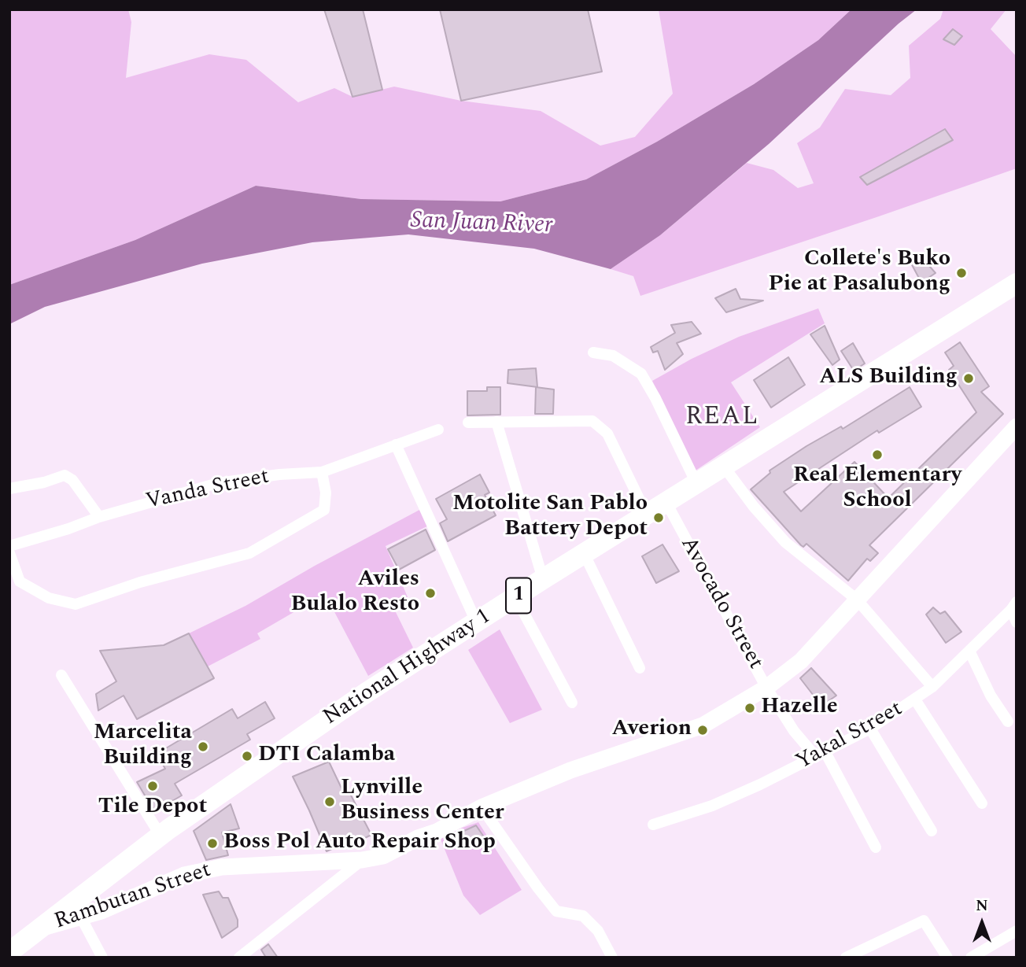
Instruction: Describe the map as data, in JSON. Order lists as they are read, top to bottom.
{
  "streets": {
    "highway": ["1", "National Highway 1"],
    "street": [
      "Vanda Street",
      "Avocado Street",
      "Yakal Street",
      "Rambutan Street"
    ]
  },
  "crossings": [
    ["Avocado Street", "National Highway 1"],
    ["Avocado Street", "Yakal Street"],
    ["Avocado Street", "Rambutan Street"],
    ["National Highway 1", "Rambutan Street"]
  ],
  "districts": ["REAL"],
  "water": ["San Juan River"],
  "places": [
    "Collete's Buko Pie at Pasalubong",
    "ALS Building",
    "Real Elementary School",
    "Motolite San Pablo Battery Depot",
    "Aviles Bulalo Resto",
    "Hazelle",
    "Averion",
    "Marcelita Building",
    "DTI Calamba",
    "Tile Depot",
    "Lynville Business Center",
    "Boss Pol Auto Repair Shop"
  ],
  "north": "top"
}
